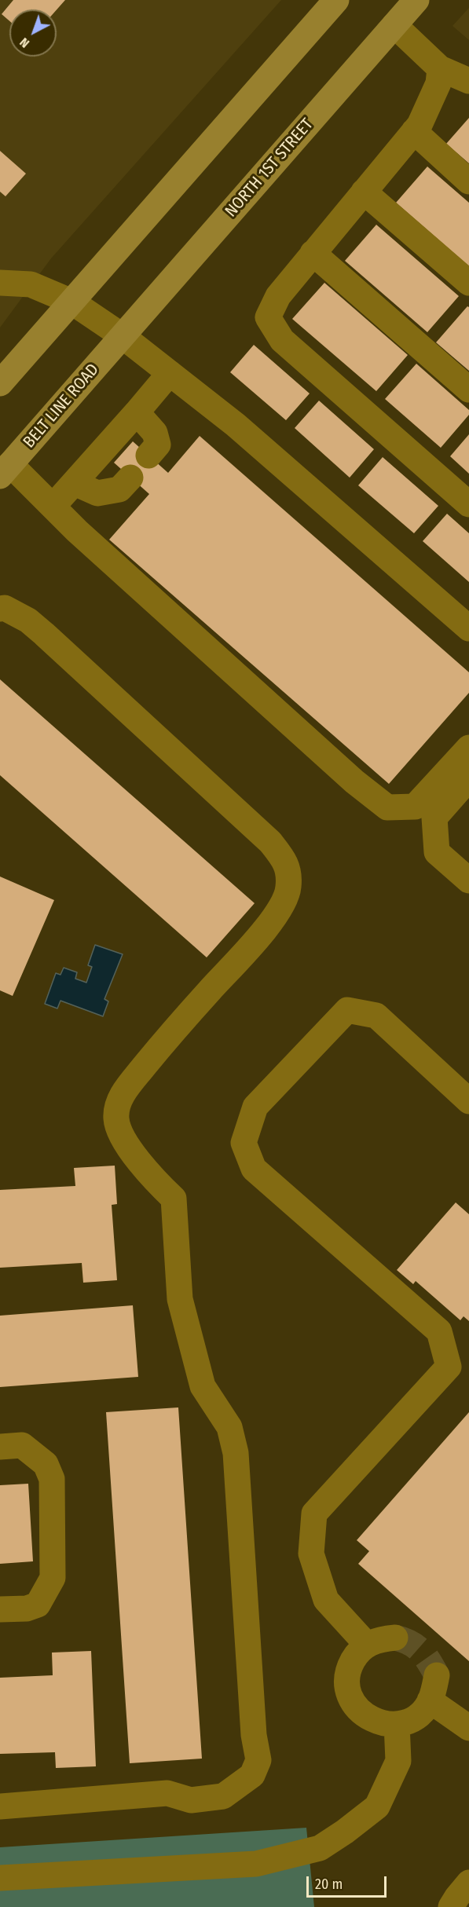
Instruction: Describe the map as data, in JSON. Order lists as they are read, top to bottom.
{
  "streets": {
    "main road": ["NORTH 1ST STREET", "BELT LINE ROAD"]
  },
  "crossings": [
    ["NORTH 1ST STREET", "BELT LINE ROAD"]
  ],
  "scale_bar": "20 m",
  "north": "bottom left"
}
